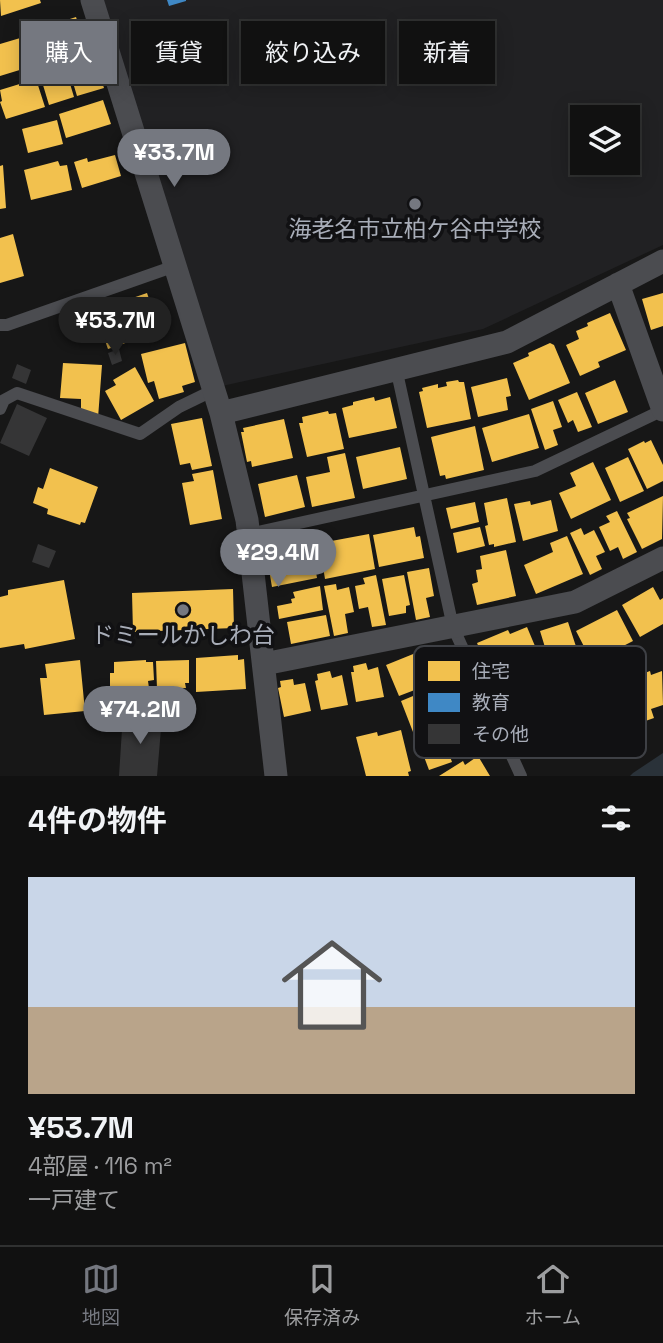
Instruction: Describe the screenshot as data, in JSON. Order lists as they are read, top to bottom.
{
  "places": ["海老名市立柏ケ谷中学校", "ドミールかしわ台"],
  "legend": ["住宅", "教育", "その他"],
  "page": {
    "chip": [
      "購入",
      "賃貸",
      "絞り込み",
      "新着"
    ],
    "price": [
      "¥33.7M",
      "¥53.7M",
      "¥29.4M",
      "¥74.2M"
    ],
    "heading": "4件の物件",
    "list": [
      {
        "name": "¥53.7M",
        "note": "4部屋 · 116 m² · 一戸建て"
      }
    ],
    "tabs": ["地図", "保存済み", "ホーム"]
  }
}
